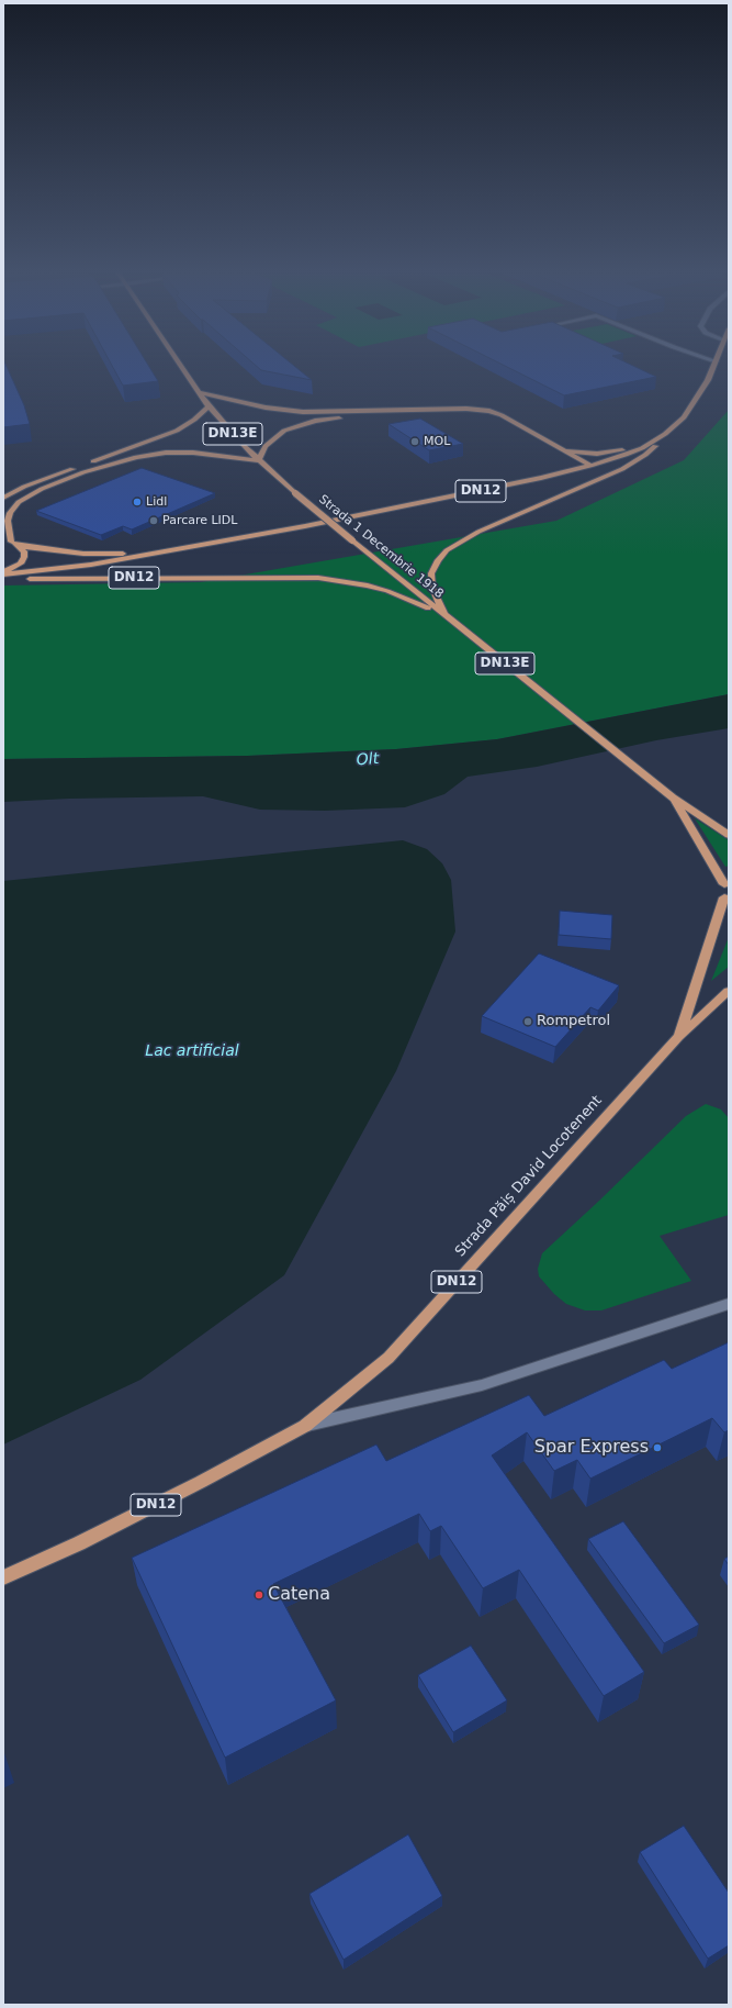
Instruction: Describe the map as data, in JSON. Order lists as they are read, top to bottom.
{
  "streets": {
    "main road": [
      "DN13E",
      "DN12",
      "Strada 1 Decembrie 1918",
      "Strada Păiș David Locotenent"
    ]
  },
  "crossings": [
    ["DN12", "Strada 1 Decembrie 1918"],
    ["DN12", "Strada Păiș David Locotenent"]
  ],
  "water": ["Olt", "Lac artificial"],
  "places": [
    "MOL",
    "Lidl",
    "Parcare LIDL",
    "Rompetrol",
    "Spar Express",
    "Catena"
  ]
}
